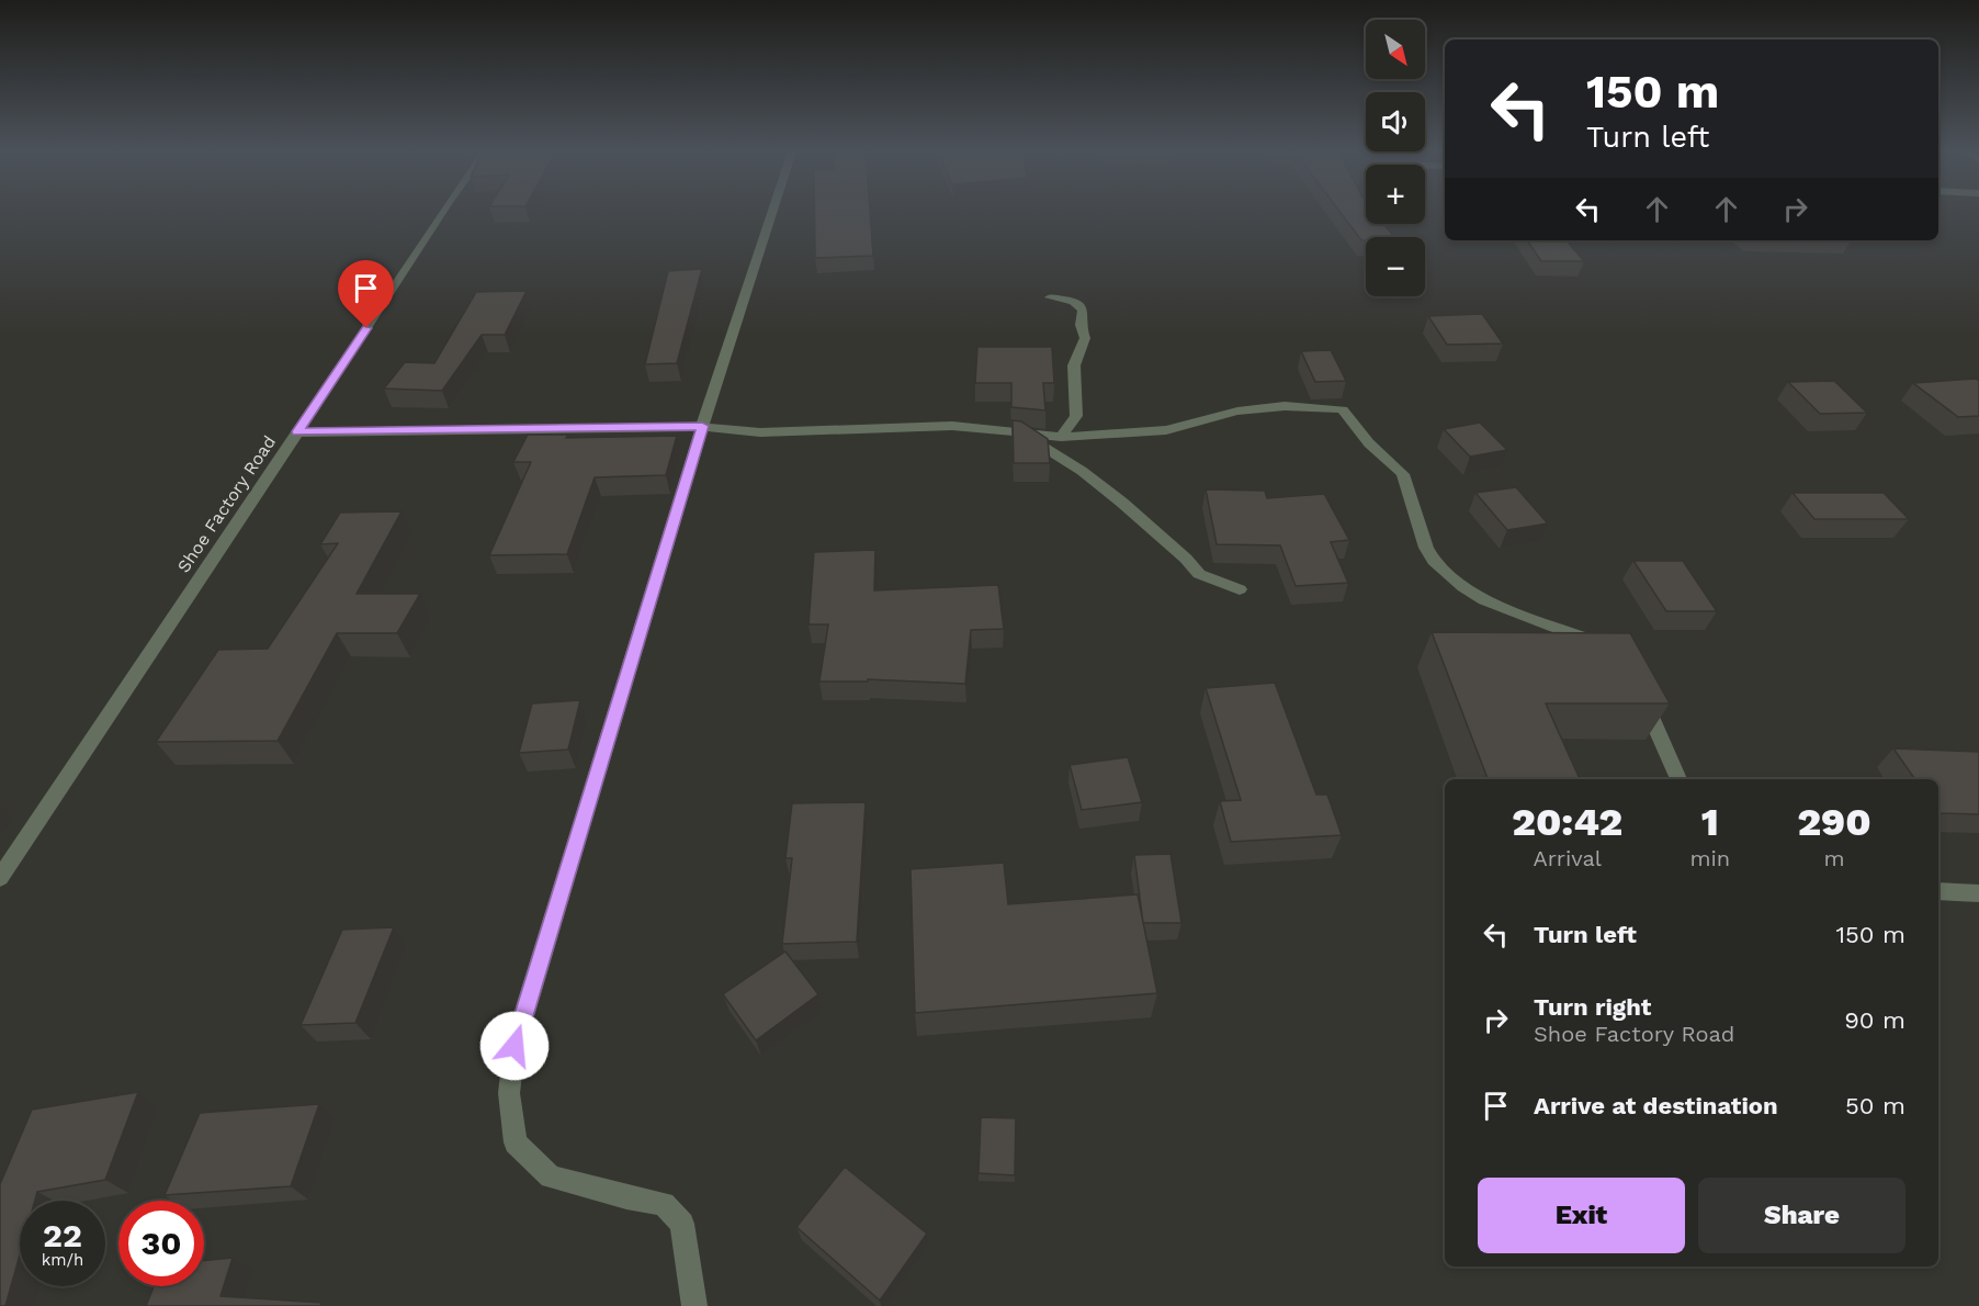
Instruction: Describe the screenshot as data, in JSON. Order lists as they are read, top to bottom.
{
  "streets": {
    "street": ["Shoe Factory Road"]
  },
  "north": "bottom right",
  "page": {
    "map_buttons": ["+", "−"],
    "turn": ["150 m", "Turn left"],
    "eta": [
      "20:42",
      "Arrival",
      "1",
      "min",
      "290",
      "m"
    ],
    "list": [
      {
        "name": "Turn left",
        "value": "150 m"
      },
      {
        "name": "Turn right",
        "note": "Shoe Factory Road",
        "value": "90 m"
      },
      {
        "name": "Arrive at destination",
        "value": "50 m"
      }
    ],
    "buttons": ["Exit", "Share"],
    "speed": "22 km/h",
    "limit": "30"
  }
}
